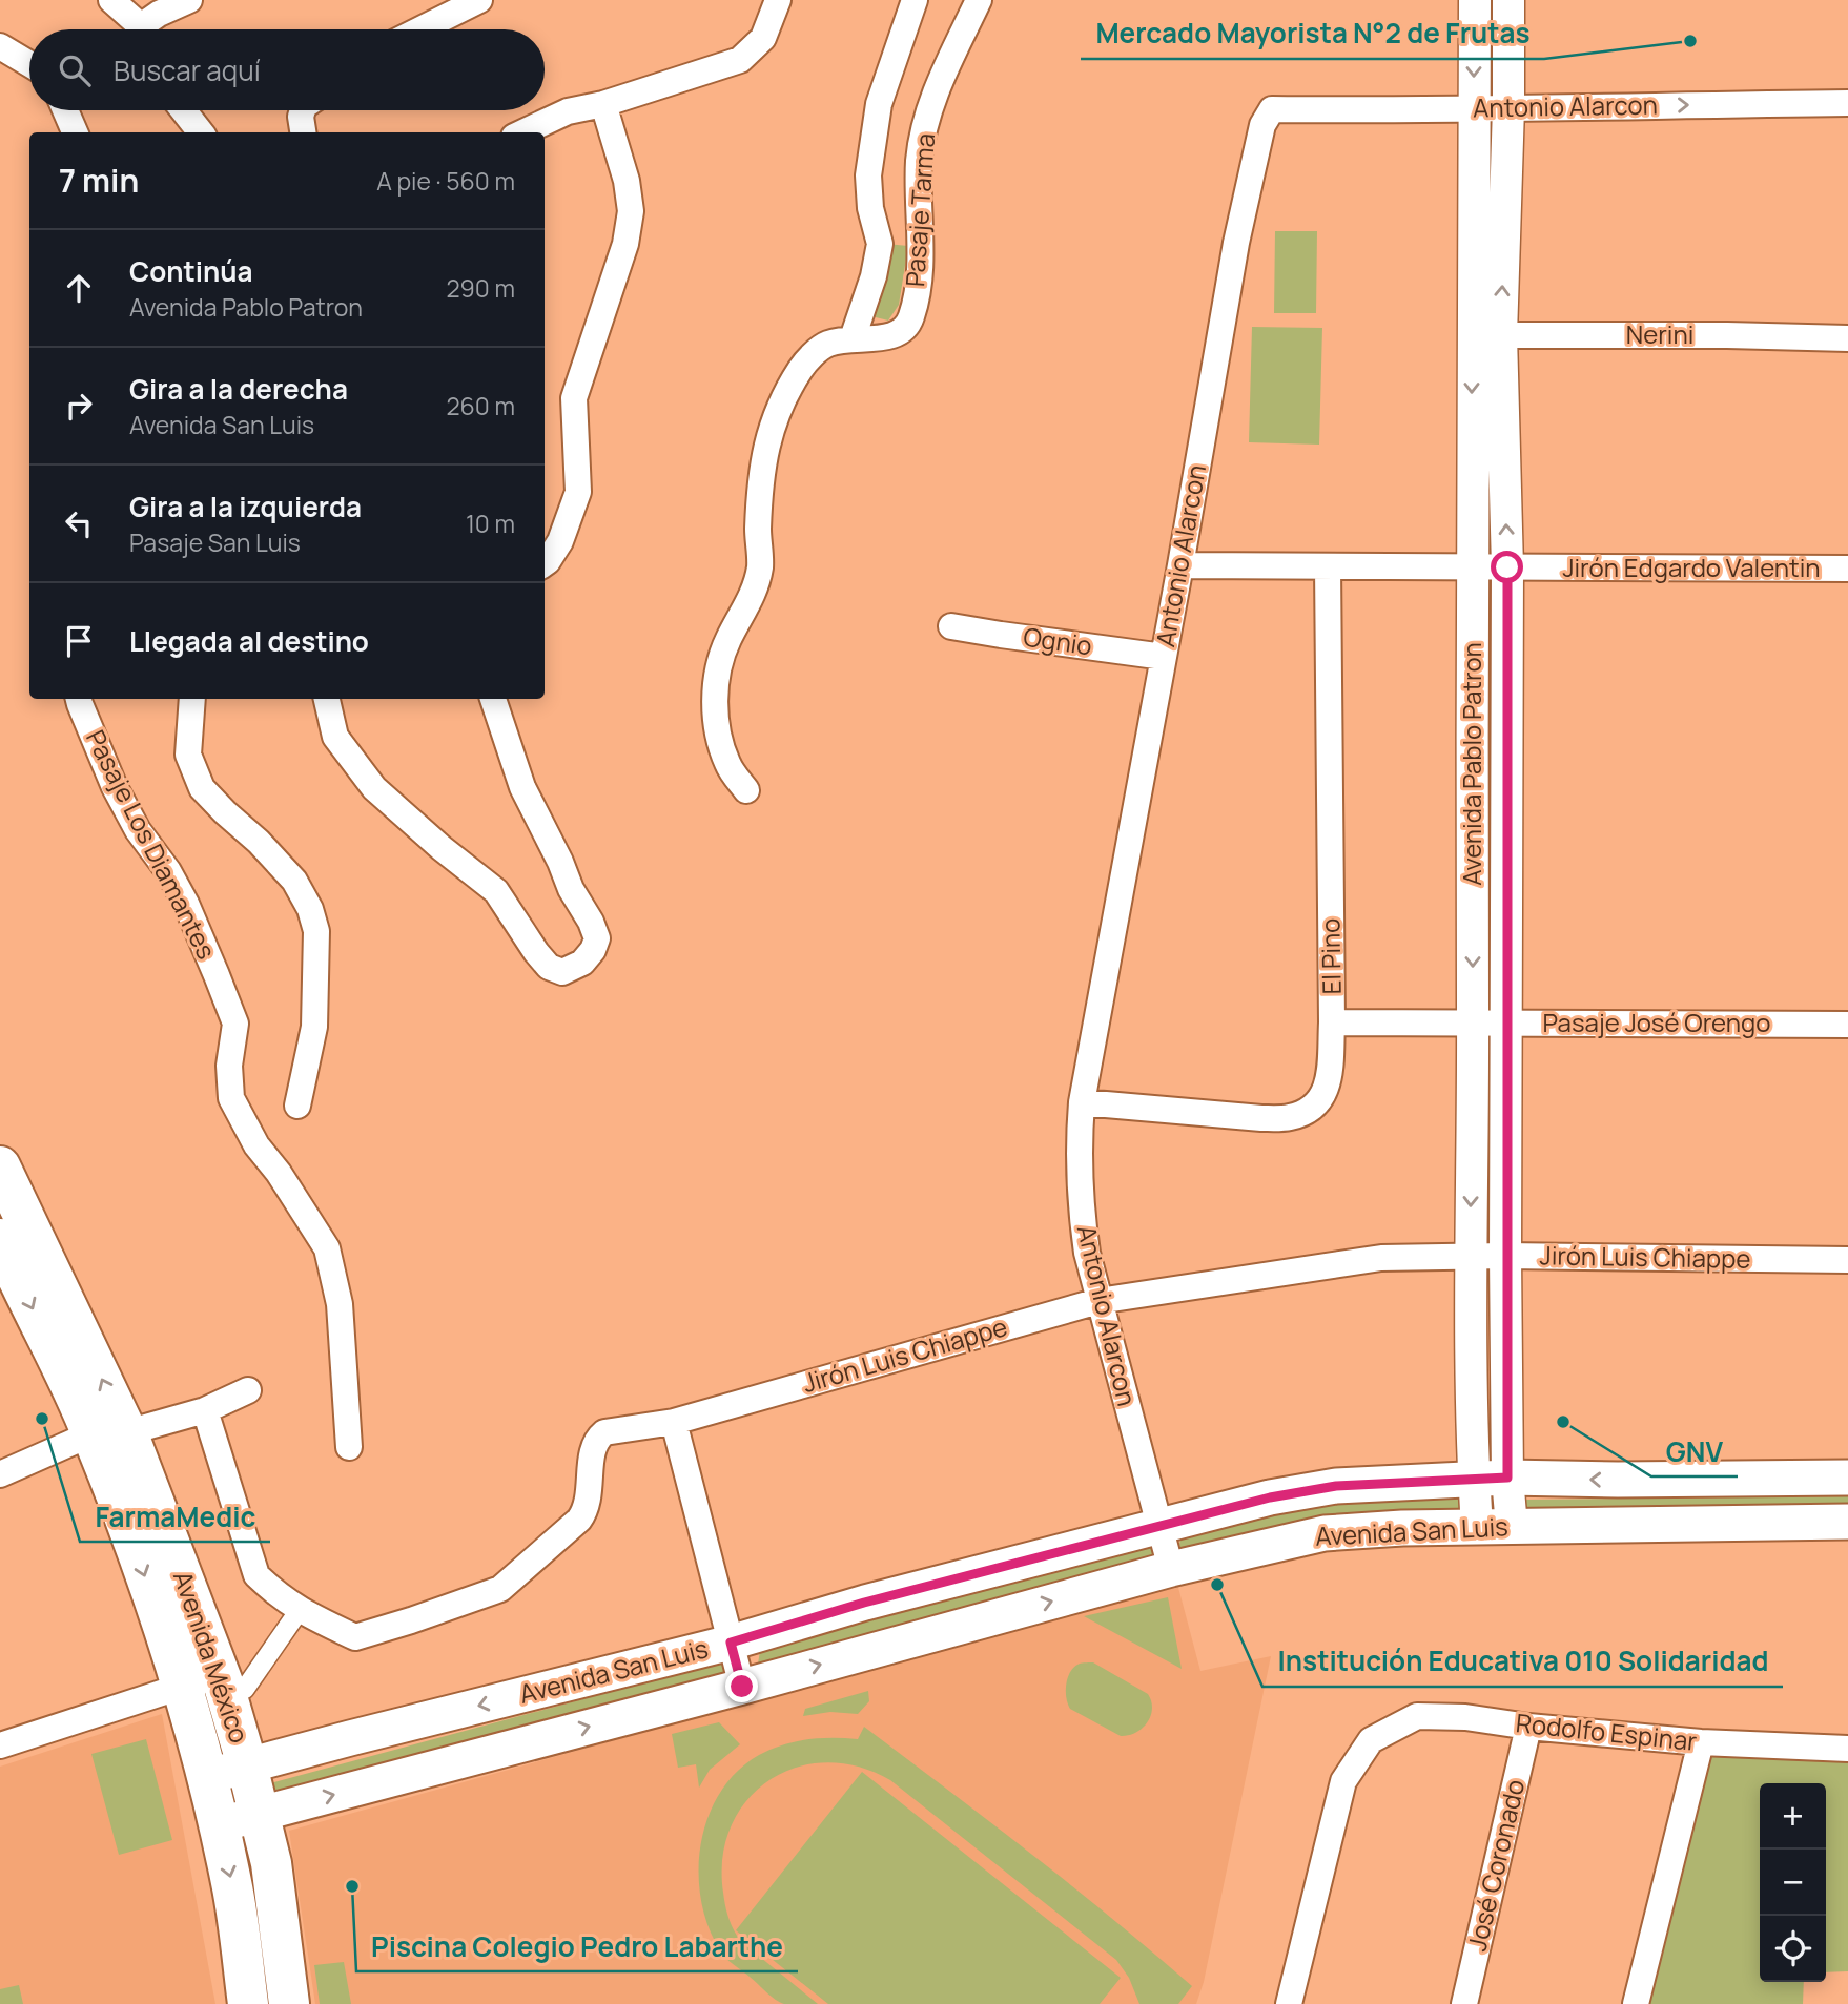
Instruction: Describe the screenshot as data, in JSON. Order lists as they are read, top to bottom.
{
  "streets": {
    "main road": ["Avenida San Luis", "Avenida México"],
    "street": [
      "Antonio Alarcon",
      "Pasaje Tarma",
      "Nerini",
      "Jirón Edgardo Valentin",
      "Ognio",
      "Avenida Pablo Patron",
      "Pasaje Los Diamantes",
      "El Pino",
      "Pasaje José Orengo",
      "Jirón Luis Chiappe",
      "Rodolfo Espinar",
      "José Coronado"
    ]
  },
  "crossings": [
    ["Antonio Alarcon", "Jirón Edgardo Valentin"],
    ["Antonio Alarcon", "Ognio"],
    ["Antonio Alarcon", "Avenida Pablo Patron"],
    ["Antonio Alarcon", "El Pino"],
    ["Antonio Alarcon", "Jirón Luis Chiappe"],
    ["Antonio Alarcon", "Avenida San Luis"],
    ["Nerini", "Avenida Pablo Patron"],
    ["Jirón Edgardo Valentin", "Avenida Pablo Patron"],
    ["Jirón Edgardo Valentin", "El Pino"],
    ["Avenida Pablo Patron", "Pasaje José Orengo"],
    ["Avenida Pablo Patron", "Jirón Luis Chiappe"],
    ["Avenida Pablo Patron", "Avenida San Luis"],
    ["El Pino", "Pasaje José Orengo"],
    ["Avenida San Luis", "Avenida México"],
    ["Rodolfo Espinar", "José Coronado"]
  ],
  "places": [
    "Mercado Mayorista N°2 de Frutas",
    "FarmaMedic",
    "GNV",
    "Institución Educativa 010 Solidaridad",
    "Piscina Colegio Pedro Labarthe"
  ],
  "page": {
    "search": "Buscar aquí",
    "heading": ["7 min", "A pie · 560 m"],
    "list": [
      ["Continúa", "Avenida Pablo Patron", "290 m"],
      ["Gira a la derecha", "Avenida San Luis", "260 m"],
      ["Gira a la izquierda", "Pasaje San Luis", "10 m"],
      "Llegada al destino"
    ],
    "map_buttons": ["+", "−"]
  }
}
